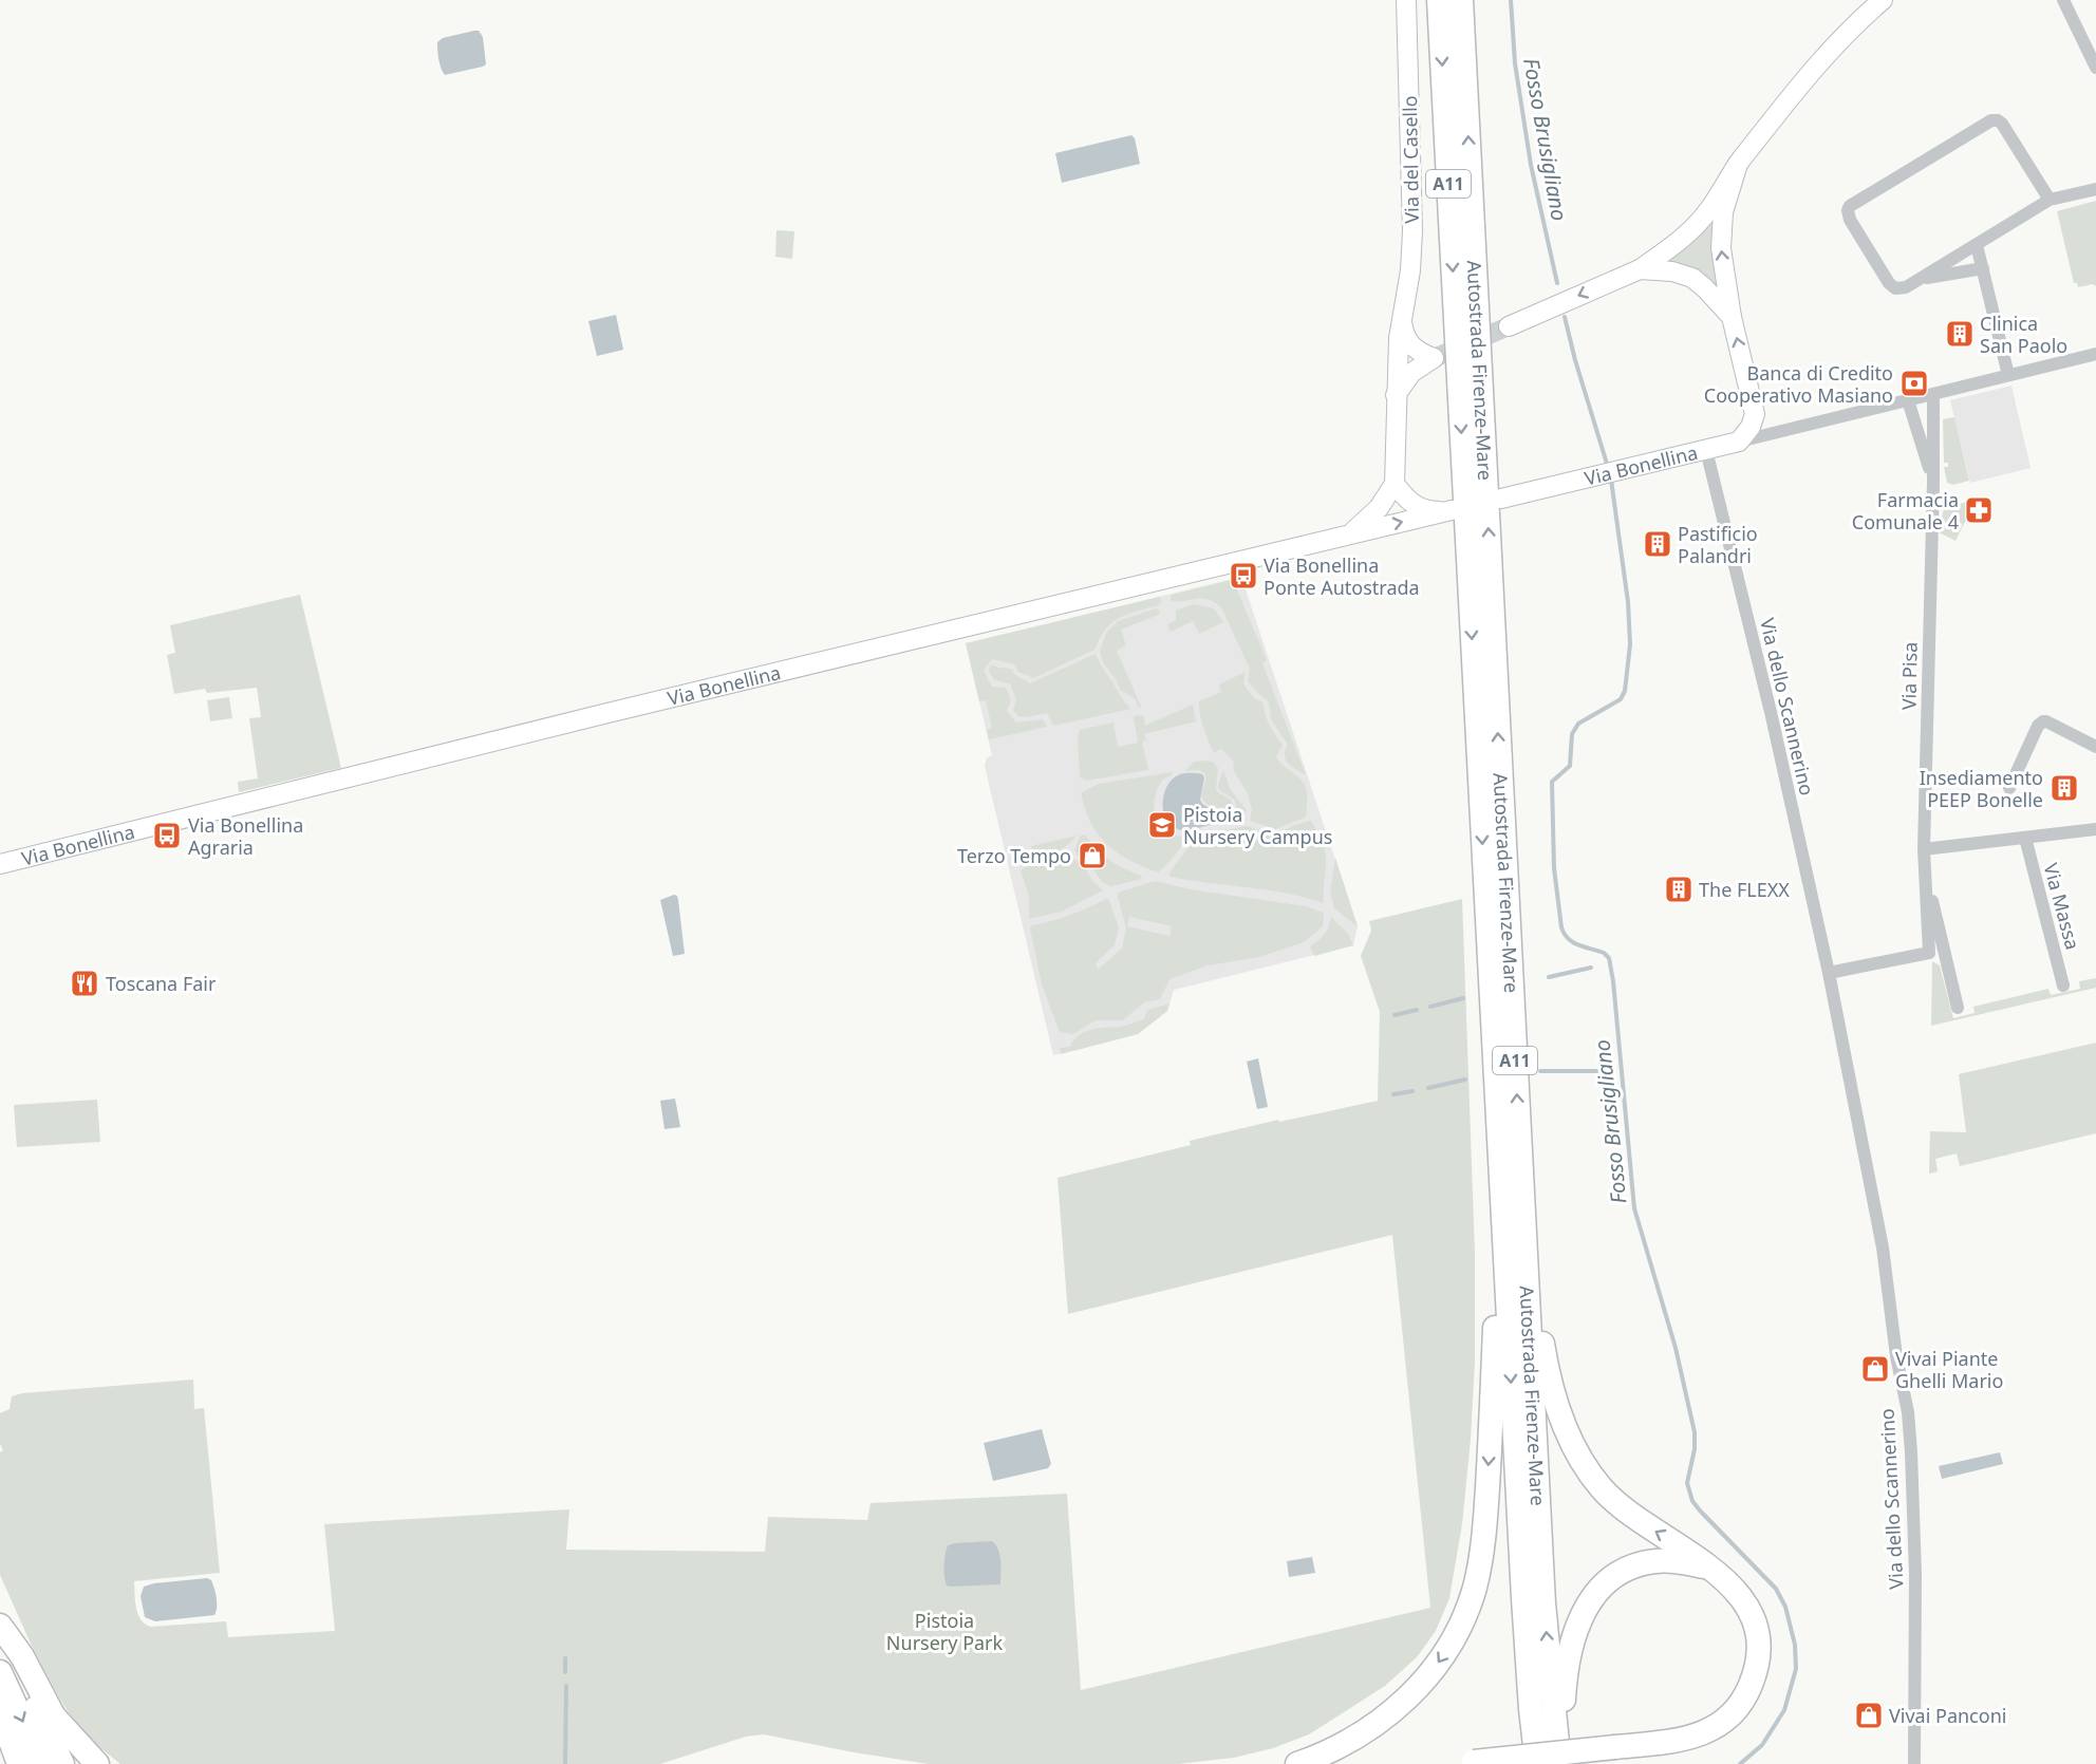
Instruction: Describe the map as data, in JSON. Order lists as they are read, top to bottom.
{
  "streets": {
    "highway": ["A11", "Autostrada Firenze-Mare"],
    "main road": ["Via del Casello", "Via Bonellina"],
    "street": ["Via Pisa", "Via dello Scannerino", "Via Massa"]
  },
  "crossings": [
    ["Via del Casello", "Via Bonellina"],
    ["Via Bonellina", "Via Pisa"],
    ["Via Bonellina", "Via dello Scannerino"],
    ["Via Pisa", "Via dello Scannerino"]
  ],
  "water": ["Fosso Brusigliano"],
  "parks": ["Pistoia Nursery Park"],
  "places": {
    "building": [
      "Clinica San Paolo",
      "Pastificio Palandri",
      "Insediamento PEEP Bonelle",
      "The FLEXX"
    ],
    "bank": ["Banca di Credito Cooperativo Masiano"],
    "pharmacy": ["Farmacia Comunale 4"],
    "bus stop": ["Via Bonellina Ponte Autostrada", "Via Bonellina Agraria"],
    "school or university": ["Pistoia Nursery Campus"],
    "shop": ["Terzo Tempo", "Vivai Piante Ghelli Mario", "Vivai Panconi"],
    "restaurant": ["Toscana Fair"]
  }
}
